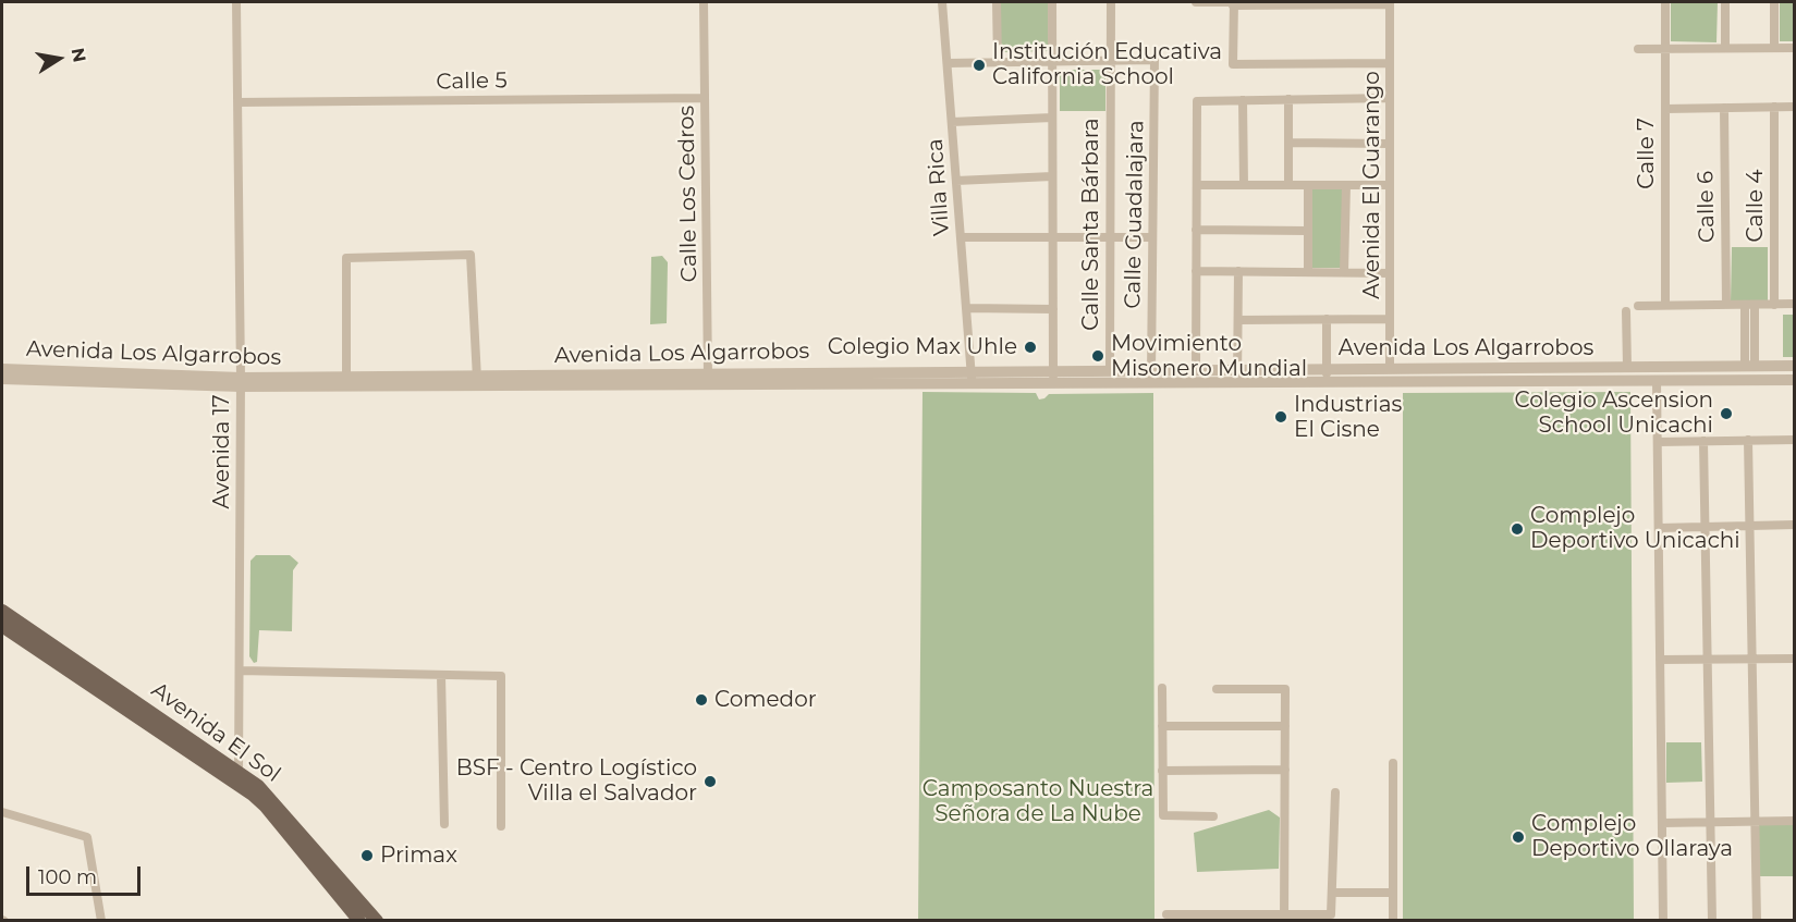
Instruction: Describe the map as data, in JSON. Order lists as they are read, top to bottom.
{
  "streets": {
    "main road": ["Avenida El Sol"],
    "street": [
      "Calle 5",
      "Calle 7",
      "Avenida El Guarango",
      "Villa Rica",
      "Calle Los Cedros",
      "Calle 4",
      "Calle 6",
      "Calle Guadalajara",
      "Calle Santa Bárbara",
      "Avenida Los Algarrobos",
      "Avenida 17"
    ]
  },
  "crossings": [
    ["Calle 5", "Calle Los Cedros"],
    ["Calle 5", "Avenida 17"],
    ["Avenida El Guarango", "Avenida Los Algarrobos"],
    ["Villa Rica", "Avenida Los Algarrobos"],
    ["Calle Los Cedros", "Avenida Los Algarrobos"],
    ["Calle Guadalajara", "Calle Santa Bárbara"],
    ["Calle Guadalajara", "Avenida Los Algarrobos"],
    ["Calle Santa Bárbara", "Avenida Los Algarrobos"],
    ["Avenida Los Algarrobos", "Avenida 17"],
    ["Avenida 17", "Avenida El Sol"]
  ],
  "parks": ["Camposanto Nuestra Señora de La Nube"],
  "places": [
    "Institución Educativa California School",
    "Colegio Max Uhle",
    "Movimiento Misonero Mundial",
    "Colegio Ascension School Unicachi",
    "Industrias El Cisne",
    "Complejo Deportivo Unicachi",
    "Comedor",
    "BSF - Centro Logístico Villa el Salvador",
    "Complejo Deportivo Ollaraya",
    "Primax"
  ],
  "scale_bar": "100 m",
  "north": "right"
}
